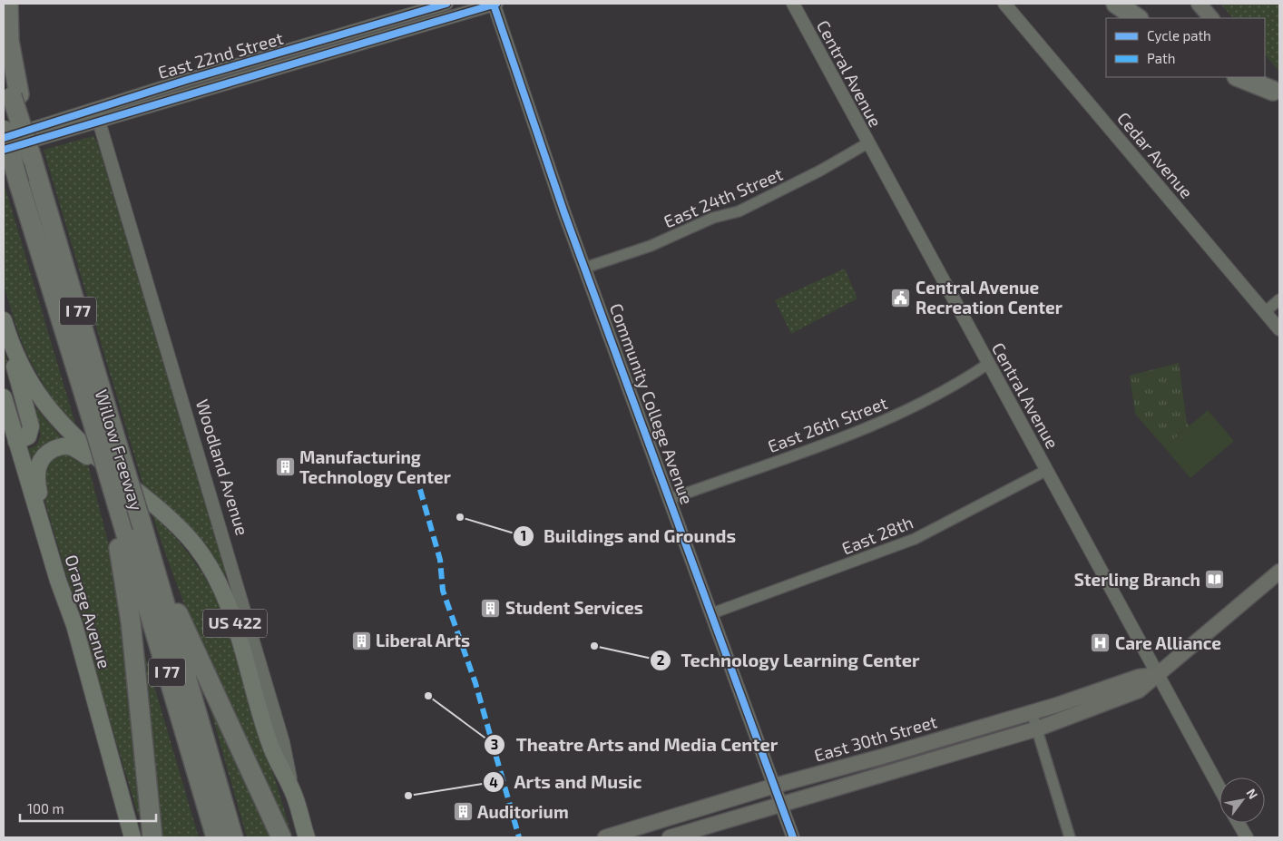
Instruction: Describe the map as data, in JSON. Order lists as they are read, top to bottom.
{
  "streets": {
    "highway": ["I 77", "Willow Freeway"],
    "main road": [
      "Woodland Avenue",
      "Orange Avenue",
      "US 422",
      "East 30th Street"
    ],
    "street": [
      "East 22nd Street",
      "Central Avenue",
      "Cedar Avenue",
      "East 24th Street",
      "Community College Avenue",
      "East 26th Street",
      "East 28th"
    ]
  },
  "crossings": [
    ["East 22nd Street", "Community College Avenue"],
    ["East 22nd Street", "Woodland Avenue"],
    ["Central Avenue", "East 24th Street"],
    ["Central Avenue", "East 26th Street"],
    ["Central Avenue", "East 28th"],
    ["Central Avenue", "East 30th Street"],
    ["East 24th Street", "Community College Avenue"],
    ["Community College Avenue", "East 26th Street"],
    ["Community College Avenue", "East 28th"],
    ["Community College Avenue", "East 30th Street"],
    ["Woodland Avenue", "US 422"]
  ],
  "places": {
    "public building": ["Central Avenue Recreation Center"],
    "building": [
      "Manufacturing Technology Center",
      "Student Services",
      "Liberal Arts",
      "Auditorium"
    ],
    "other": [
      "Buildings and Grounds",
      "Technology Learning Center",
      "Theatre Arts and Media Center",
      "Arts and Music"
    ],
    "library": ["Sterling Branch"],
    "hospital": ["Care Alliance"]
  },
  "legend": ["Cycle path", "Path"],
  "scale_bar": "100 m",
  "north": "top right"
}
